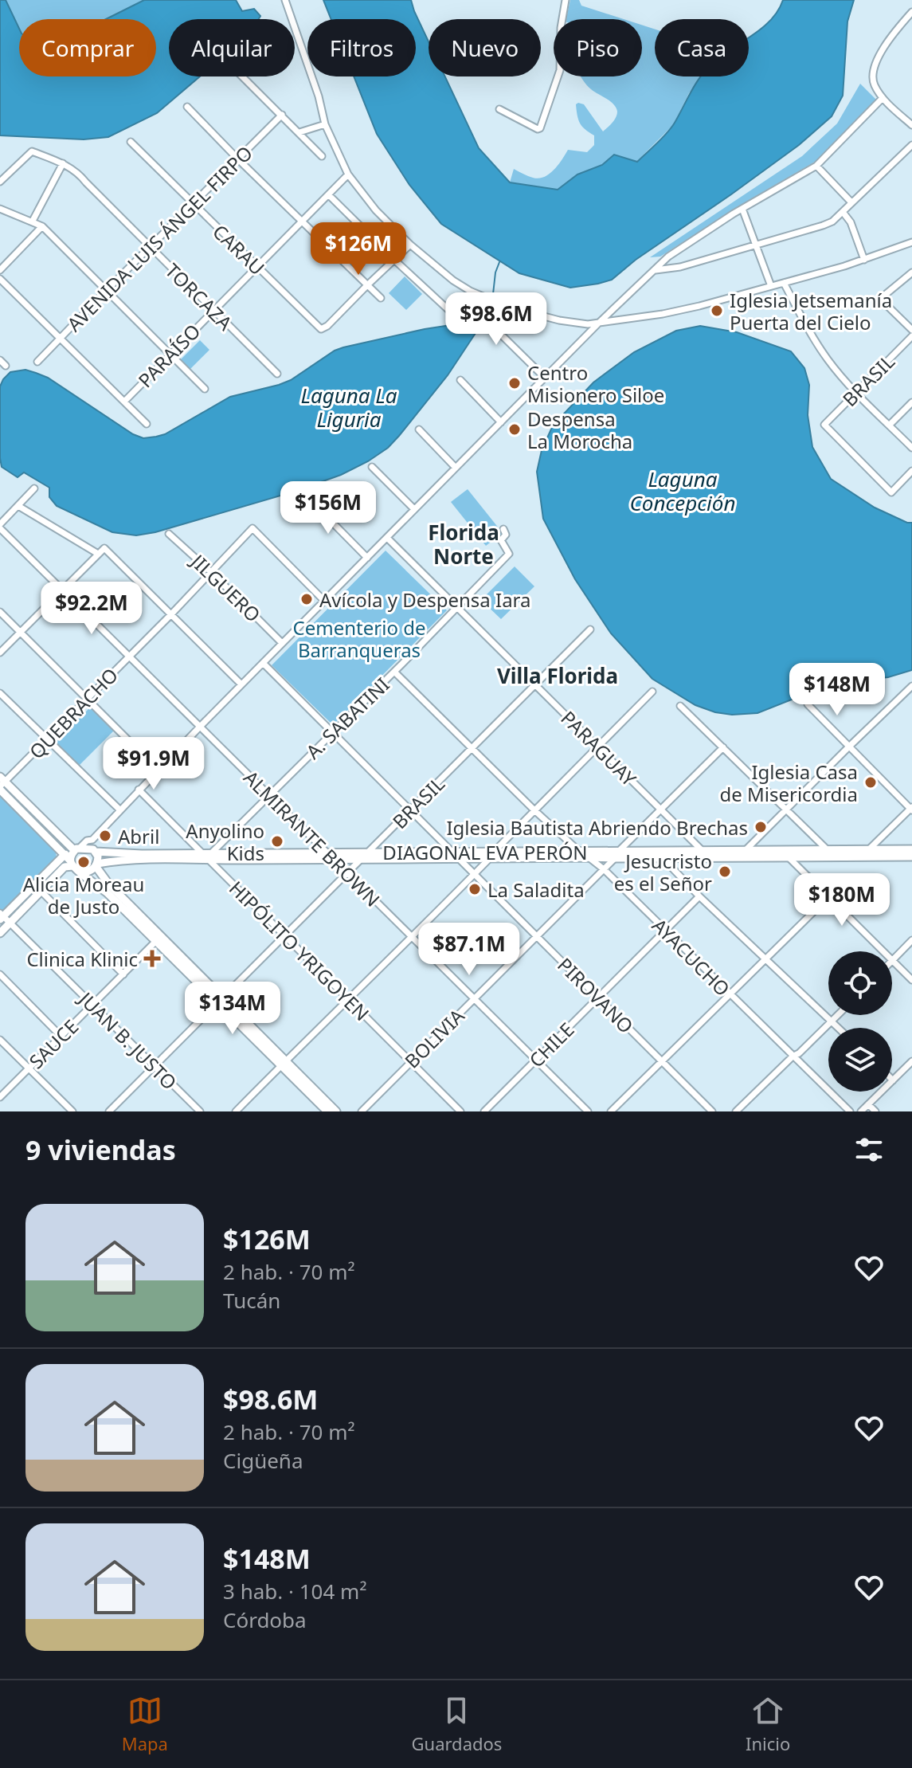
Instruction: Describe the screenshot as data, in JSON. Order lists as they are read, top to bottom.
{
  "streets": {
    "main road": ["DIAGONAL EVA PERÓN"],
    "street": [
      "AVENIDA LUIS ÁNGEL FIRPO",
      "CARAU",
      "TORCAZA",
      "PARAÍSO",
      "BRASIL",
      "JILGUERO",
      "QUEBRACHO",
      "A. SABATINI",
      "PARAGUAY",
      "ALMIRANTE BROWN",
      "HIPÓLITO YRIGOYEN",
      "AYACUCHO",
      "PIROVANO",
      "BOLIVIA",
      "JUAN B. JUSTO",
      "SAUCE",
      "CHILE"
    ]
  },
  "crossings": [
    ["AVENIDA LUIS ÁNGEL FIRPO", "CARAU"],
    ["AVENIDA LUIS ÁNGEL FIRPO", "TORCAZA"],
    ["CARAU", "PARAÍSO"],
    ["TORCAZA", "PARAÍSO"],
    ["BRASIL", "PARAGUAY"],
    ["BRASIL", "ALMIRANTE BROWN"],
    ["BRASIL", "DIAGONAL EVA PERÓN"],
    ["BRASIL", "HIPÓLITO YRIGOYEN"],
    ["BRASIL", "AYACUCHO"],
    ["BRASIL", "PIROVANO"],
    ["BRASIL", "JUAN B. JUSTO"],
    ["JILGUERO", "QUEBRACHO"],
    ["QUEBRACHO", "ALMIRANTE BROWN"],
    ["A. SABATINI", "PARAGUAY"],
    ["A. SABATINI", "ALMIRANTE BROWN"],
    ["A. SABATINI", "DIAGONAL EVA PERÓN"],
    ["A. SABATINI", "HIPÓLITO YRIGOYEN"],
    ["A. SABATINI", "AYACUCHO"],
    ["A. SABATINI", "PIROVANO"],
    ["PARAGUAY", "DIAGONAL EVA PERÓN"],
    ["PARAGUAY", "BOLIVIA"],
    ["ALMIRANTE BROWN", "DIAGONAL EVA PERÓN"],
    ["ALMIRANTE BROWN", "BOLIVIA"],
    ["ALMIRANTE BROWN", "CHILE"],
    ["DIAGONAL EVA PERÓN", "HIPÓLITO YRIGOYEN"],
    ["DIAGONAL EVA PERÓN", "AYACUCHO"],
    ["DIAGONAL EVA PERÓN", "PIROVANO"],
    ["DIAGONAL EVA PERÓN", "BOLIVIA"],
    ["HIPÓLITO YRIGOYEN", "BOLIVIA"],
    ["AYACUCHO", "BOLIVIA"],
    ["AYACUCHO", "CHILE"],
    ["PIROVANO", "BOLIVIA"],
    ["PIROVANO", "CHILE"],
    ["JUAN B. JUSTO", "SAUCE"]
  ],
  "districts": ["Florida Norte", "Villa Florida"],
  "water": ["Laguna La Liguria", "Laguna Concepción"],
  "parks": ["Cementerio de Barranqueras"],
  "places": {
    "other": [
      "Iglesia Jetsemanía Puerta del Cielo",
      "Centro Misionero Siloe",
      "Despensa La Morocha",
      "Avícola y Despensa Iara",
      "Iglesia Casa de Misericordia",
      "Iglesia Bautista Abriendo Brechas",
      "Abril",
      "Anyolino Kids",
      "Alicia Moreau de Justo",
      "Jesucristo es el Señor",
      "La Saladita"
    ],
    "health": ["Clinica Klinic"]
  },
  "page": {
    "chip": [
      "Comprar",
      "Alquilar",
      "Filtros",
      "Nuevo",
      "Piso",
      "Casa"
    ],
    "price": [
      "$126M",
      "$98.6M",
      "$156M",
      "$92.2M",
      "$148M",
      "$91.9M",
      "$180M",
      "$87.1M",
      "$134M"
    ],
    "heading": "9 viviendas",
    "list": [
      {
        "name": "$126M",
        "note": "2 hab. · 70 m² · Tucán"
      },
      {
        "name": "$98.6M",
        "note": "2 hab. · 70 m² · Cigüeña"
      },
      {
        "name": "$148M",
        "note": "3 hab. · 104 m² · Córdoba"
      }
    ],
    "tabs": ["Mapa", "Guardados", "Inicio"]
  }
}
